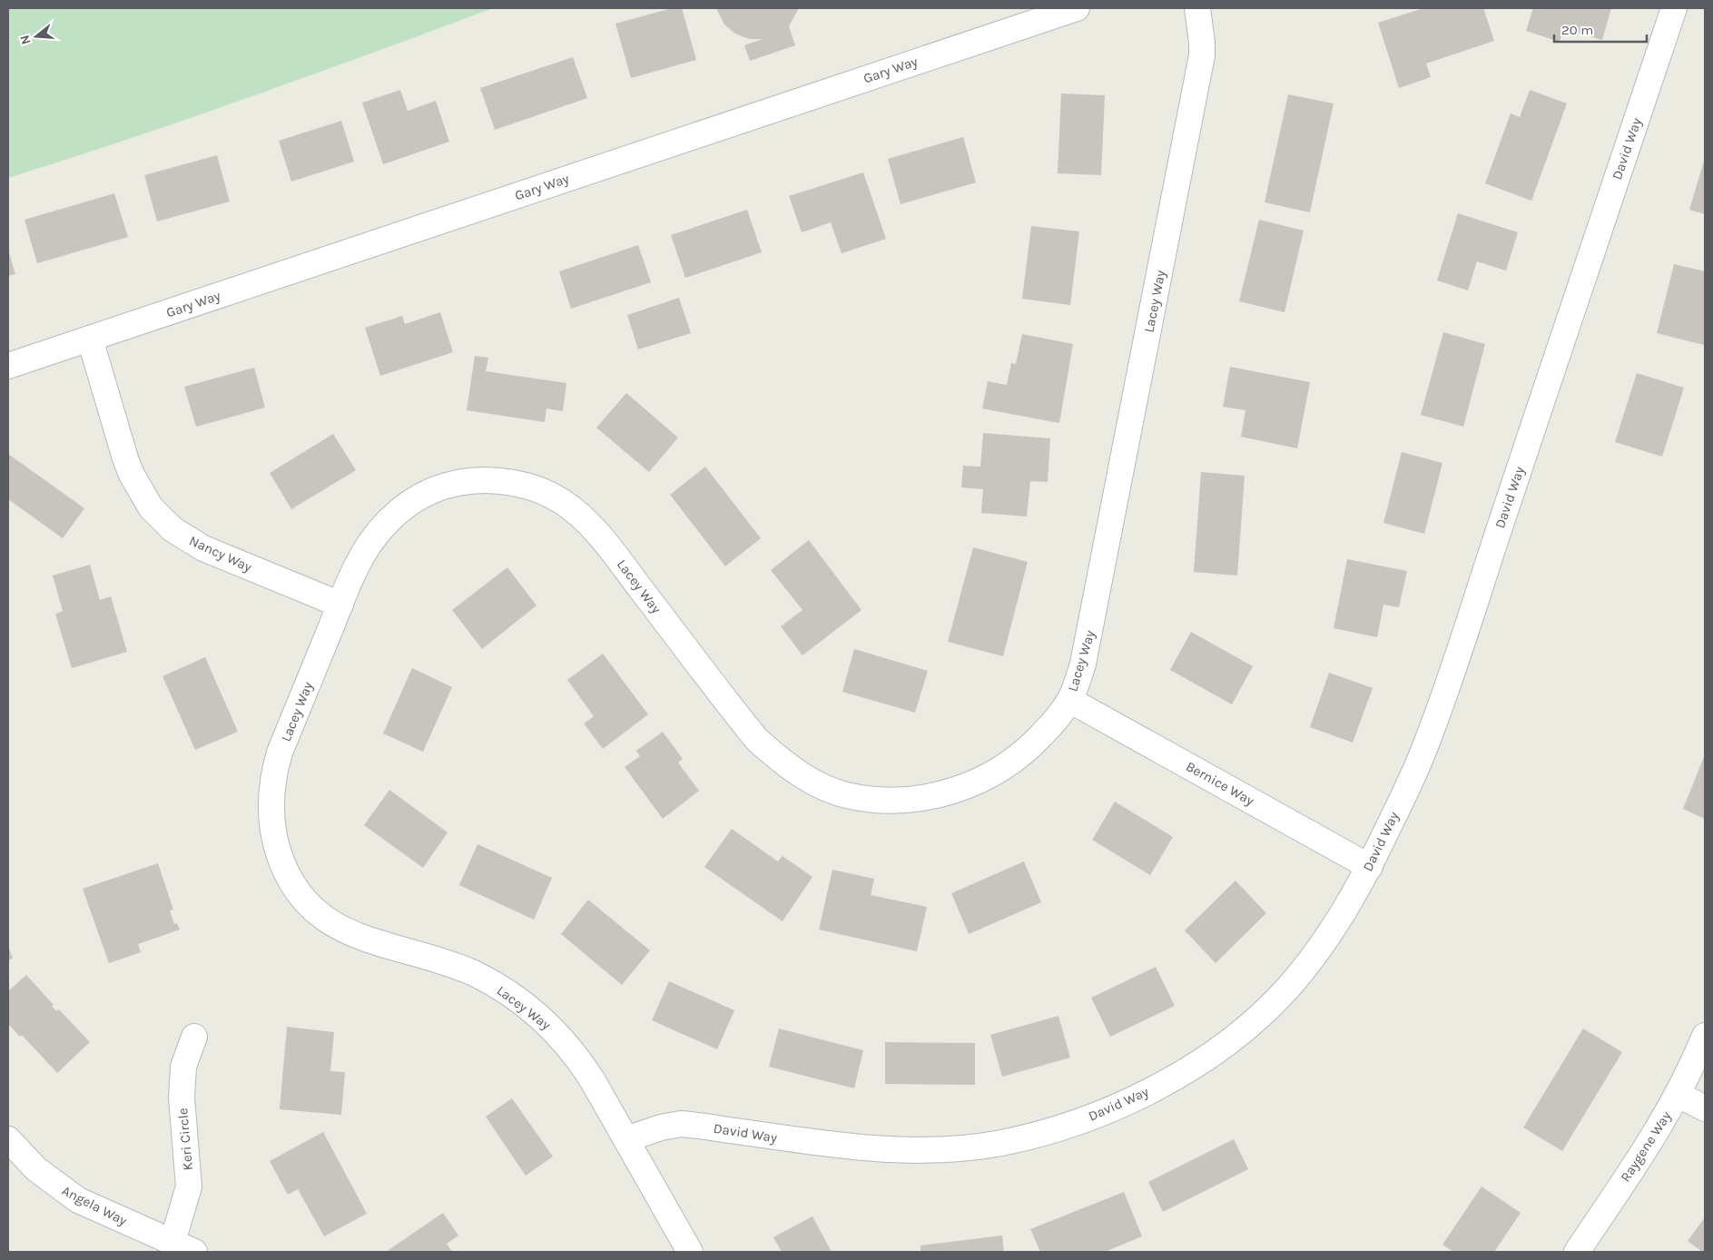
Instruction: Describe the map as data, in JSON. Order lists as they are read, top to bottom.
{
  "streets": {
    "street": [
      "Gary Way",
      "David Way",
      "Lacey Way",
      "Nancy Way",
      "Bernice Way",
      "Keri Circle",
      "Raygene Way",
      "Angela Way"
    ]
  },
  "crossings": [
    ["Gary Way", "Nancy Way"],
    ["David Way", "Lacey Way"],
    ["David Way", "Bernice Way"],
    ["Lacey Way", "Nancy Way"],
    ["Lacey Way", "Bernice Way"],
    ["Keri Circle", "Angela Way"]
  ],
  "scale_bar": "20 m",
  "north": "left"
}
